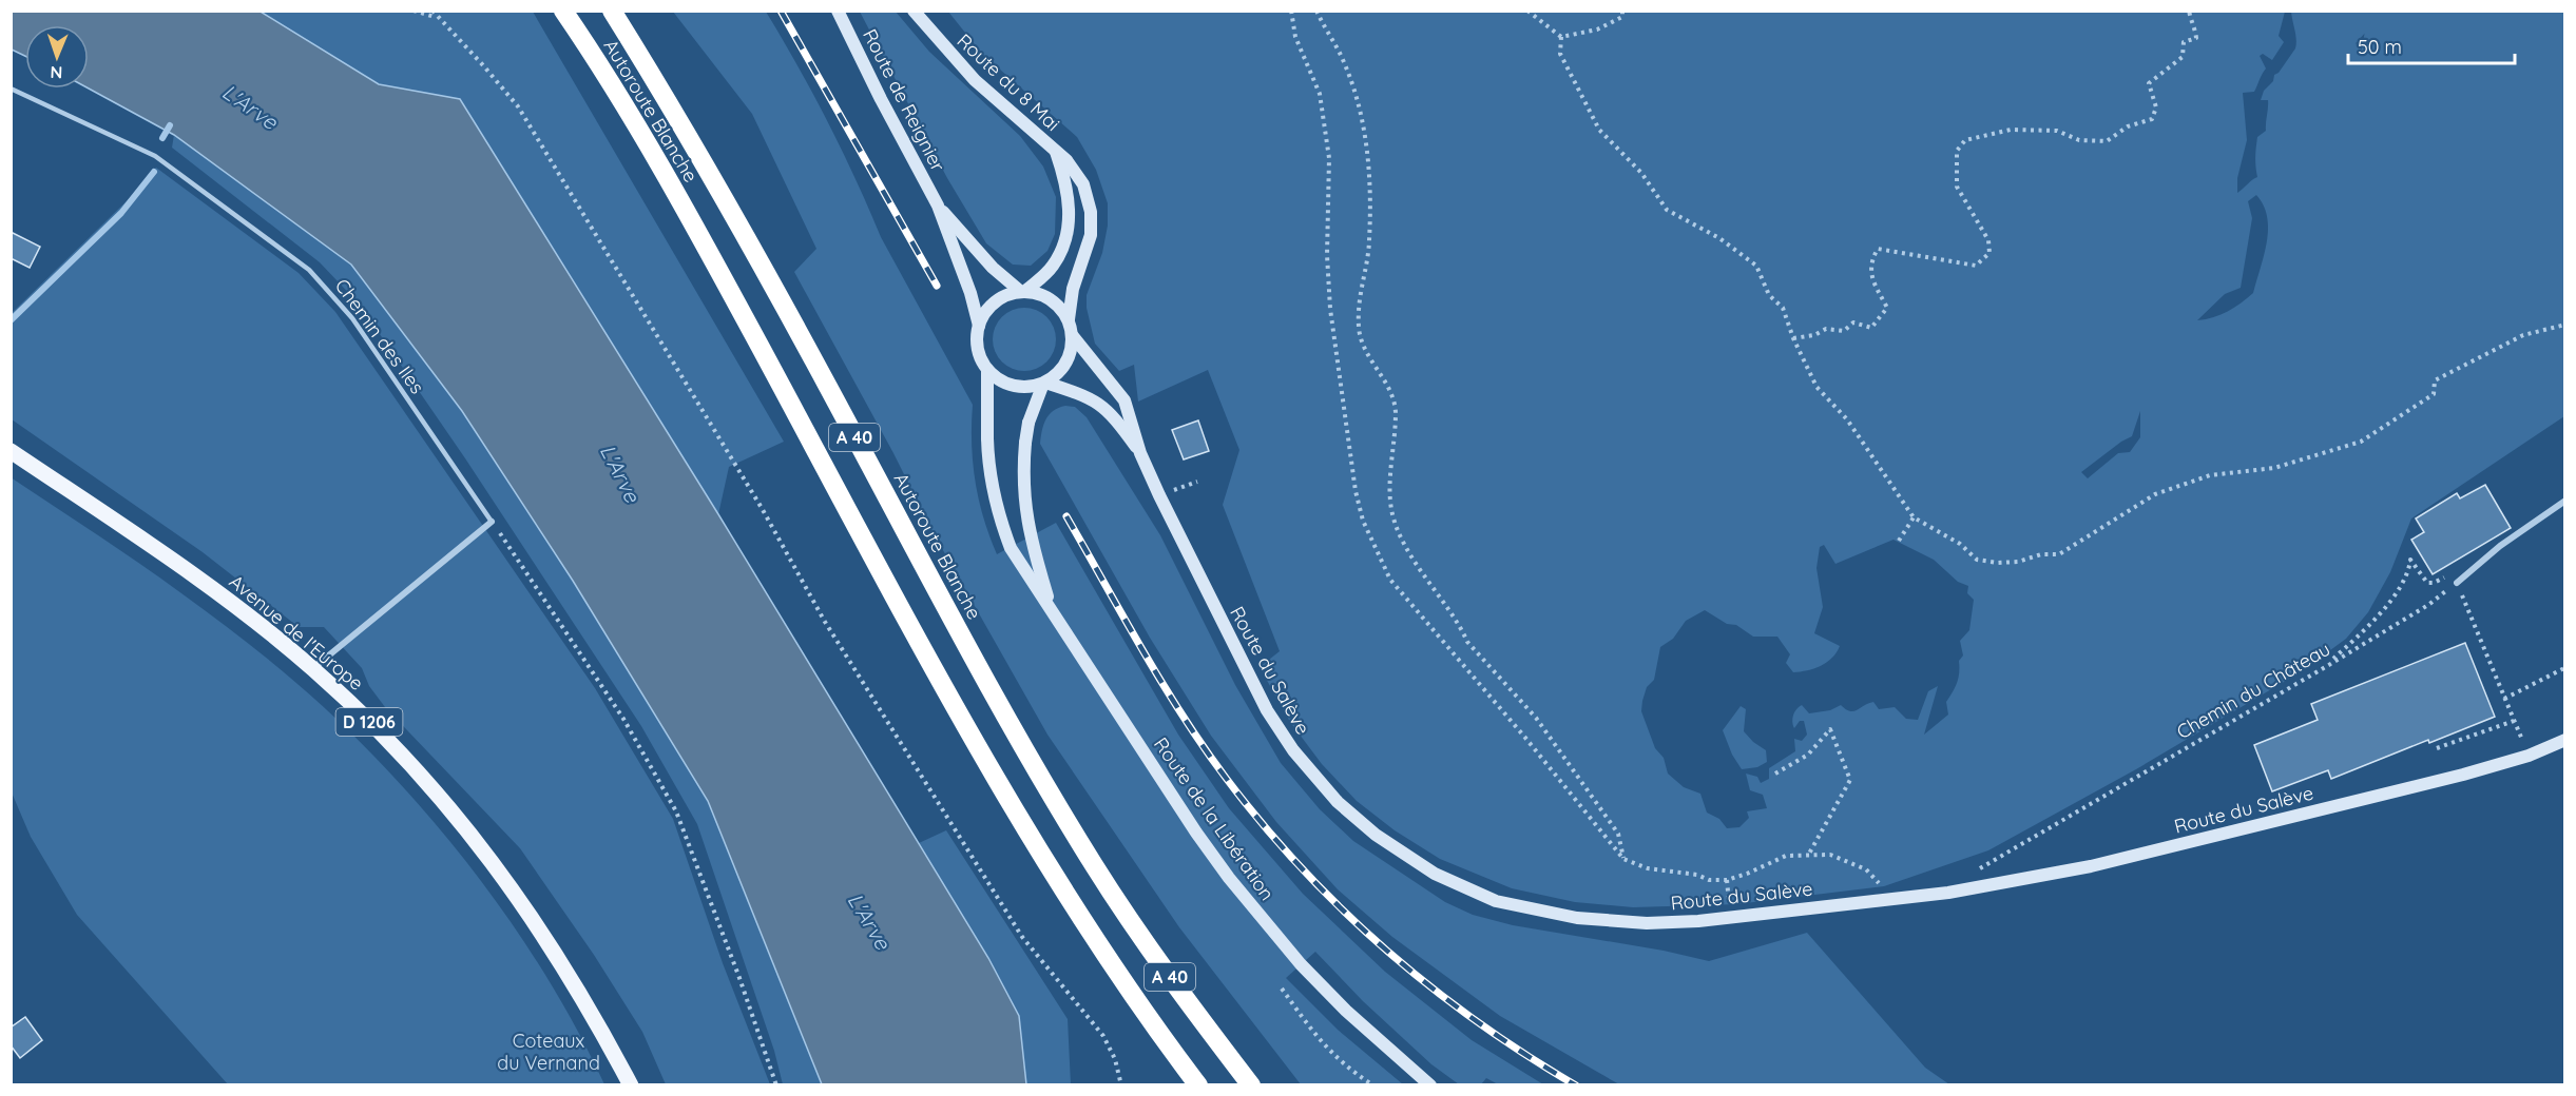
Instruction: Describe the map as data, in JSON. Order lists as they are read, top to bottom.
{
  "streets": {
    "highway": ["Autoroute Blanche", "A 40"],
    "main road": [
      "Route du 8 Mai",
      "Route de Reignier",
      "Avenue de l'Europe",
      "Route du Salève",
      "D 1206",
      "Route de la Libération"
    ],
    "lane": ["Chemin des Iles"],
    "path": ["Chemin du Château"]
  },
  "crossings": [
    ["Route du 8 Mai", "Route de Reignier"],
    ["Route du 8 Mai", "Route du Salève"],
    ["Route du 8 Mai", "Route de la Libération"],
    ["Route de Reignier", "Route du Salève"],
    ["Route de Reignier", "Route de la Libération"],
    ["Route du Salève", "Route de la Libération"]
  ],
  "water": ["L'Arve"],
  "parks": ["Coteaux du Vernand"],
  "scale_bar": "50 m",
  "north": "bottom"
}
